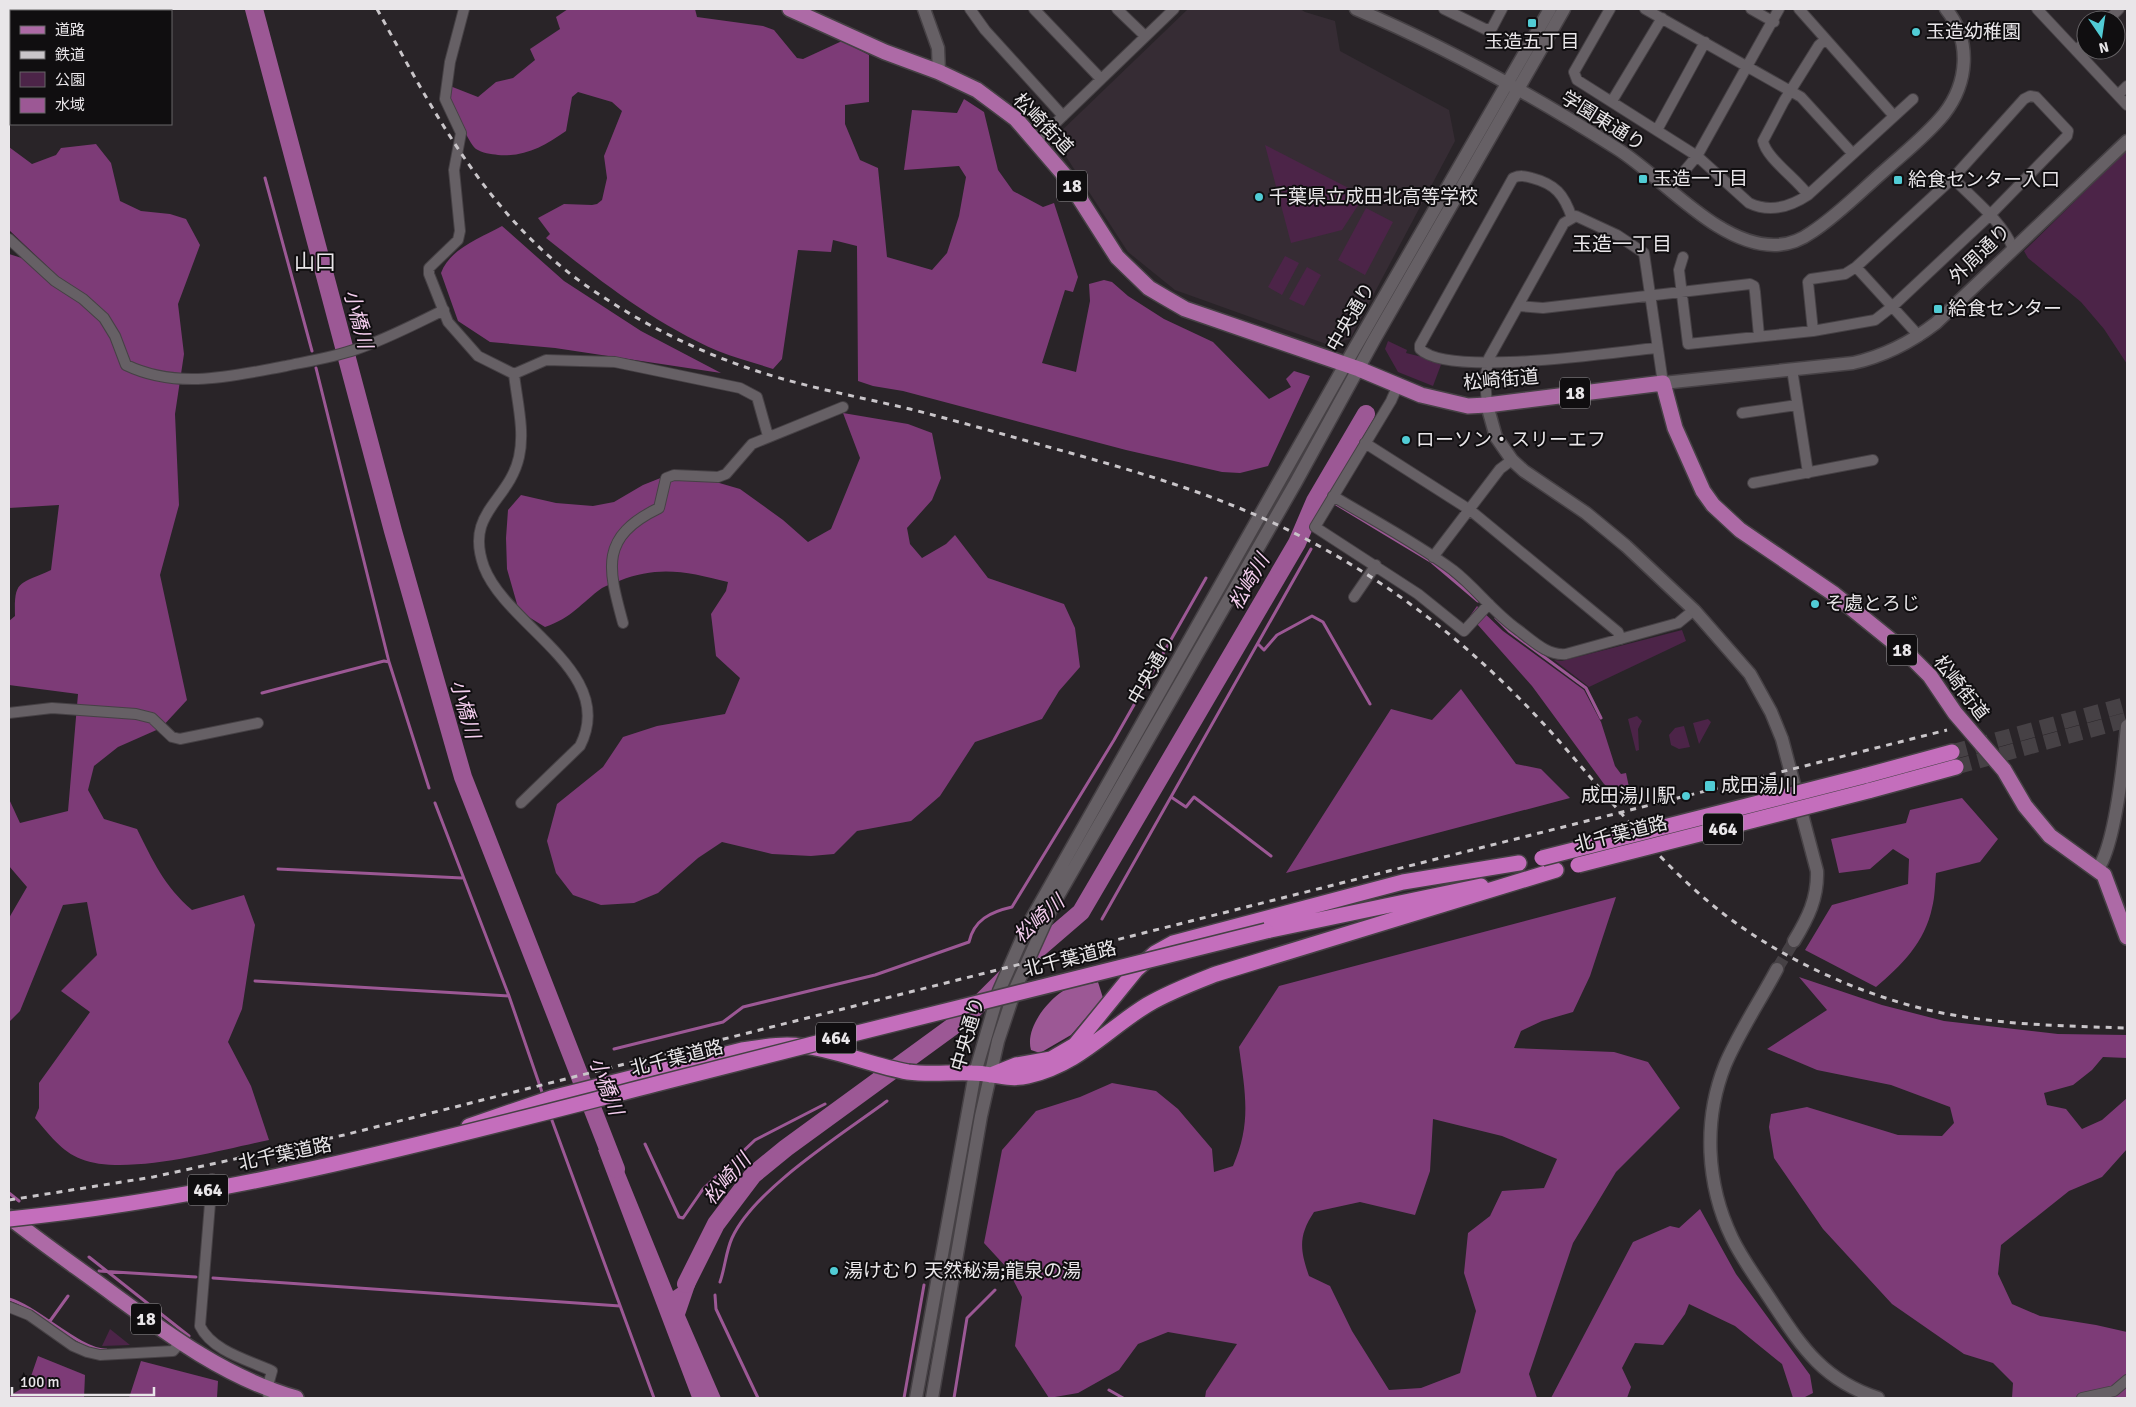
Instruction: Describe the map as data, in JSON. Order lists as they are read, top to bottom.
{
  "streets": {
    "highway": ["464", "北千葉道路"],
    "main road": ["松崎街道", "18"],
    "street": ["学園東通り", "外周通り", "中央通り"]
  },
  "crossings": [
    ["学園東通り", "中央通り"],
    ["松崎街道", "外周通り"],
    ["松崎街道", "中央通り"],
    ["18", "北千葉道路"]
  ],
  "districts": ["玉造一丁目", "山口"],
  "water": ["小橋川", "松崎川"],
  "places": {
    "transit": [
      "玉造五丁目",
      "玉造一丁目",
      "給食センター入口",
      "給食センター",
      "成田湯川"
    ],
    "other": [
      "玉造幼稚園",
      "千葉県立成田北高等学校",
      "ローソン・スリーエフ",
      "そ處とろじ",
      "成田湯川駅",
      "湯けむり 天然秘湯;龍泉の湯"
    ]
  },
  "legend": [
    "道路",
    "鉄道",
    "公園",
    "水域"
  ],
  "scale_bar": "100 m",
  "north": "bottom"
}
